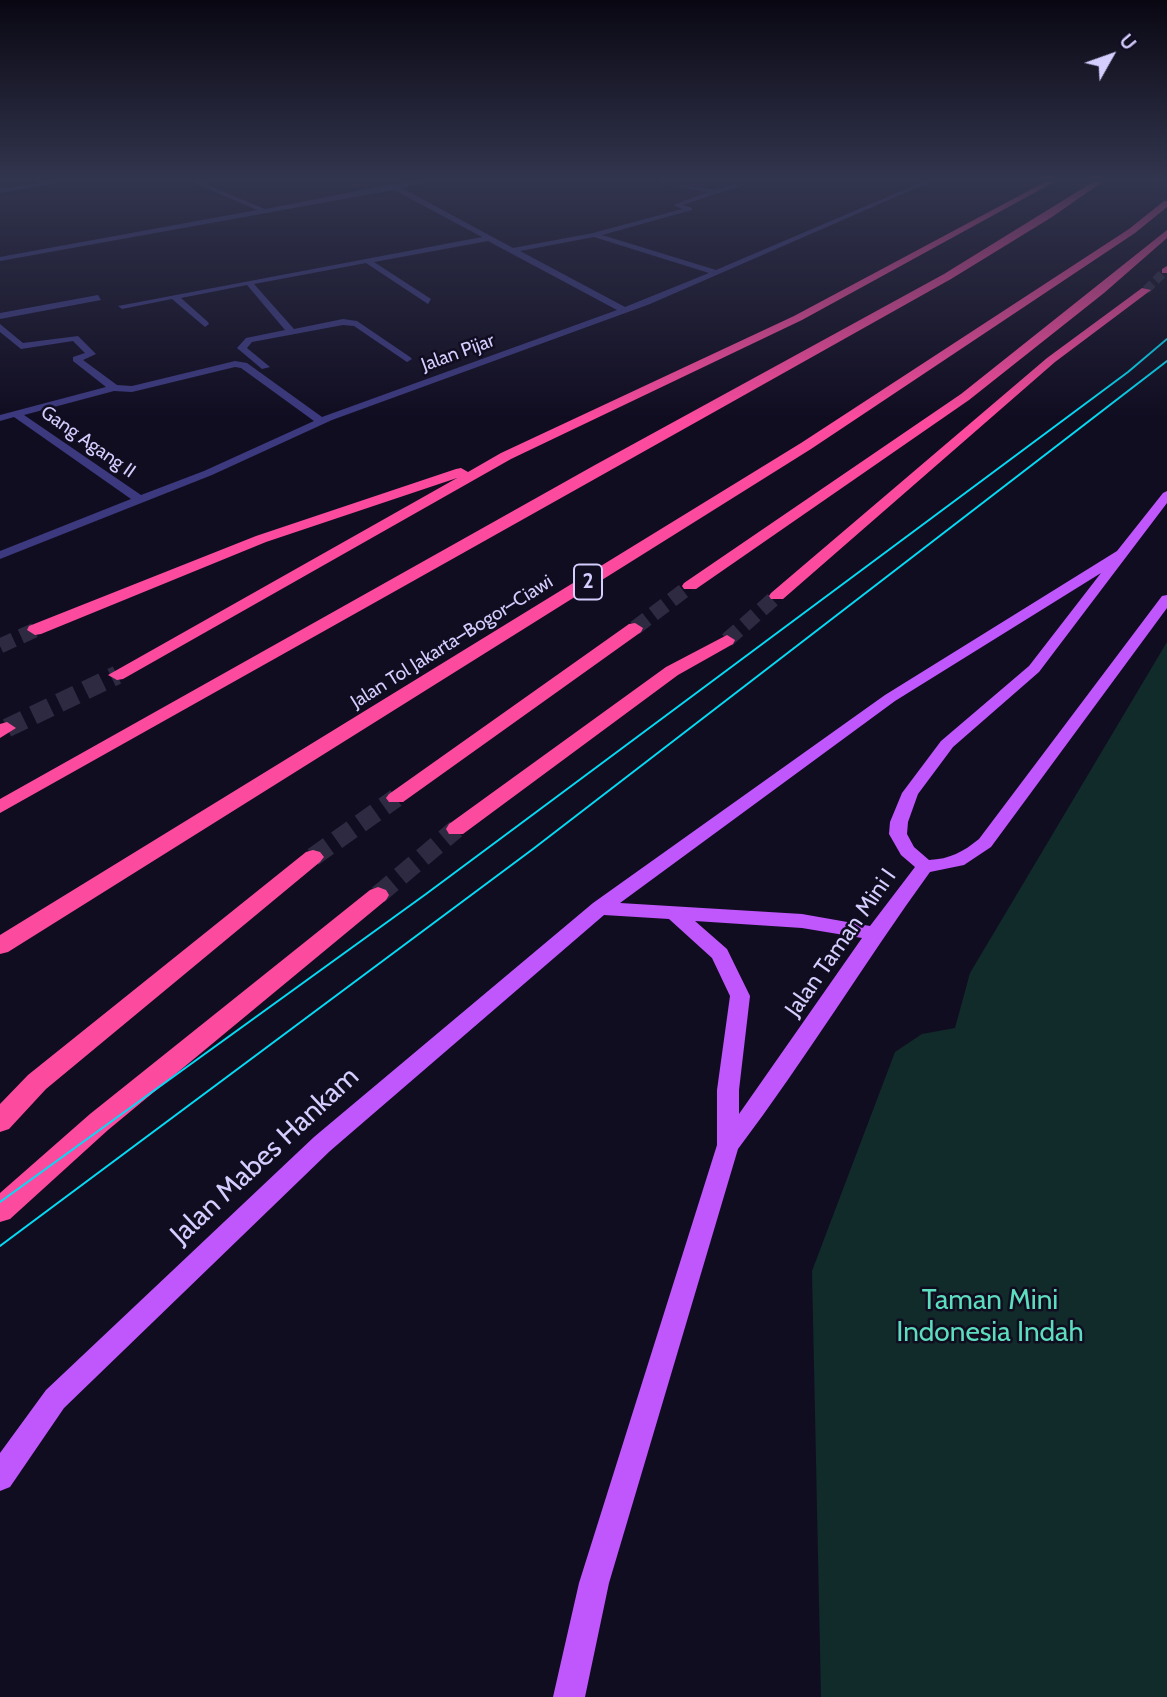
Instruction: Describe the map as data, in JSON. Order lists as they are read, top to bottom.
{
  "streets": {
    "highway": ["2", "Jalan Tol Jakarta–Bogor–Ciawi"],
    "main road": ["Jalan Taman Mini I", "Jalan Mabes Hankam"],
    "street": ["Jalan Pijar", "Gang Agang II"]
  },
  "crossings": [
    ["Jalan Pijar", "Gang Agang II"]
  ],
  "parks": ["Taman Mini Indonesia Indah"],
  "north": "top right"
}
